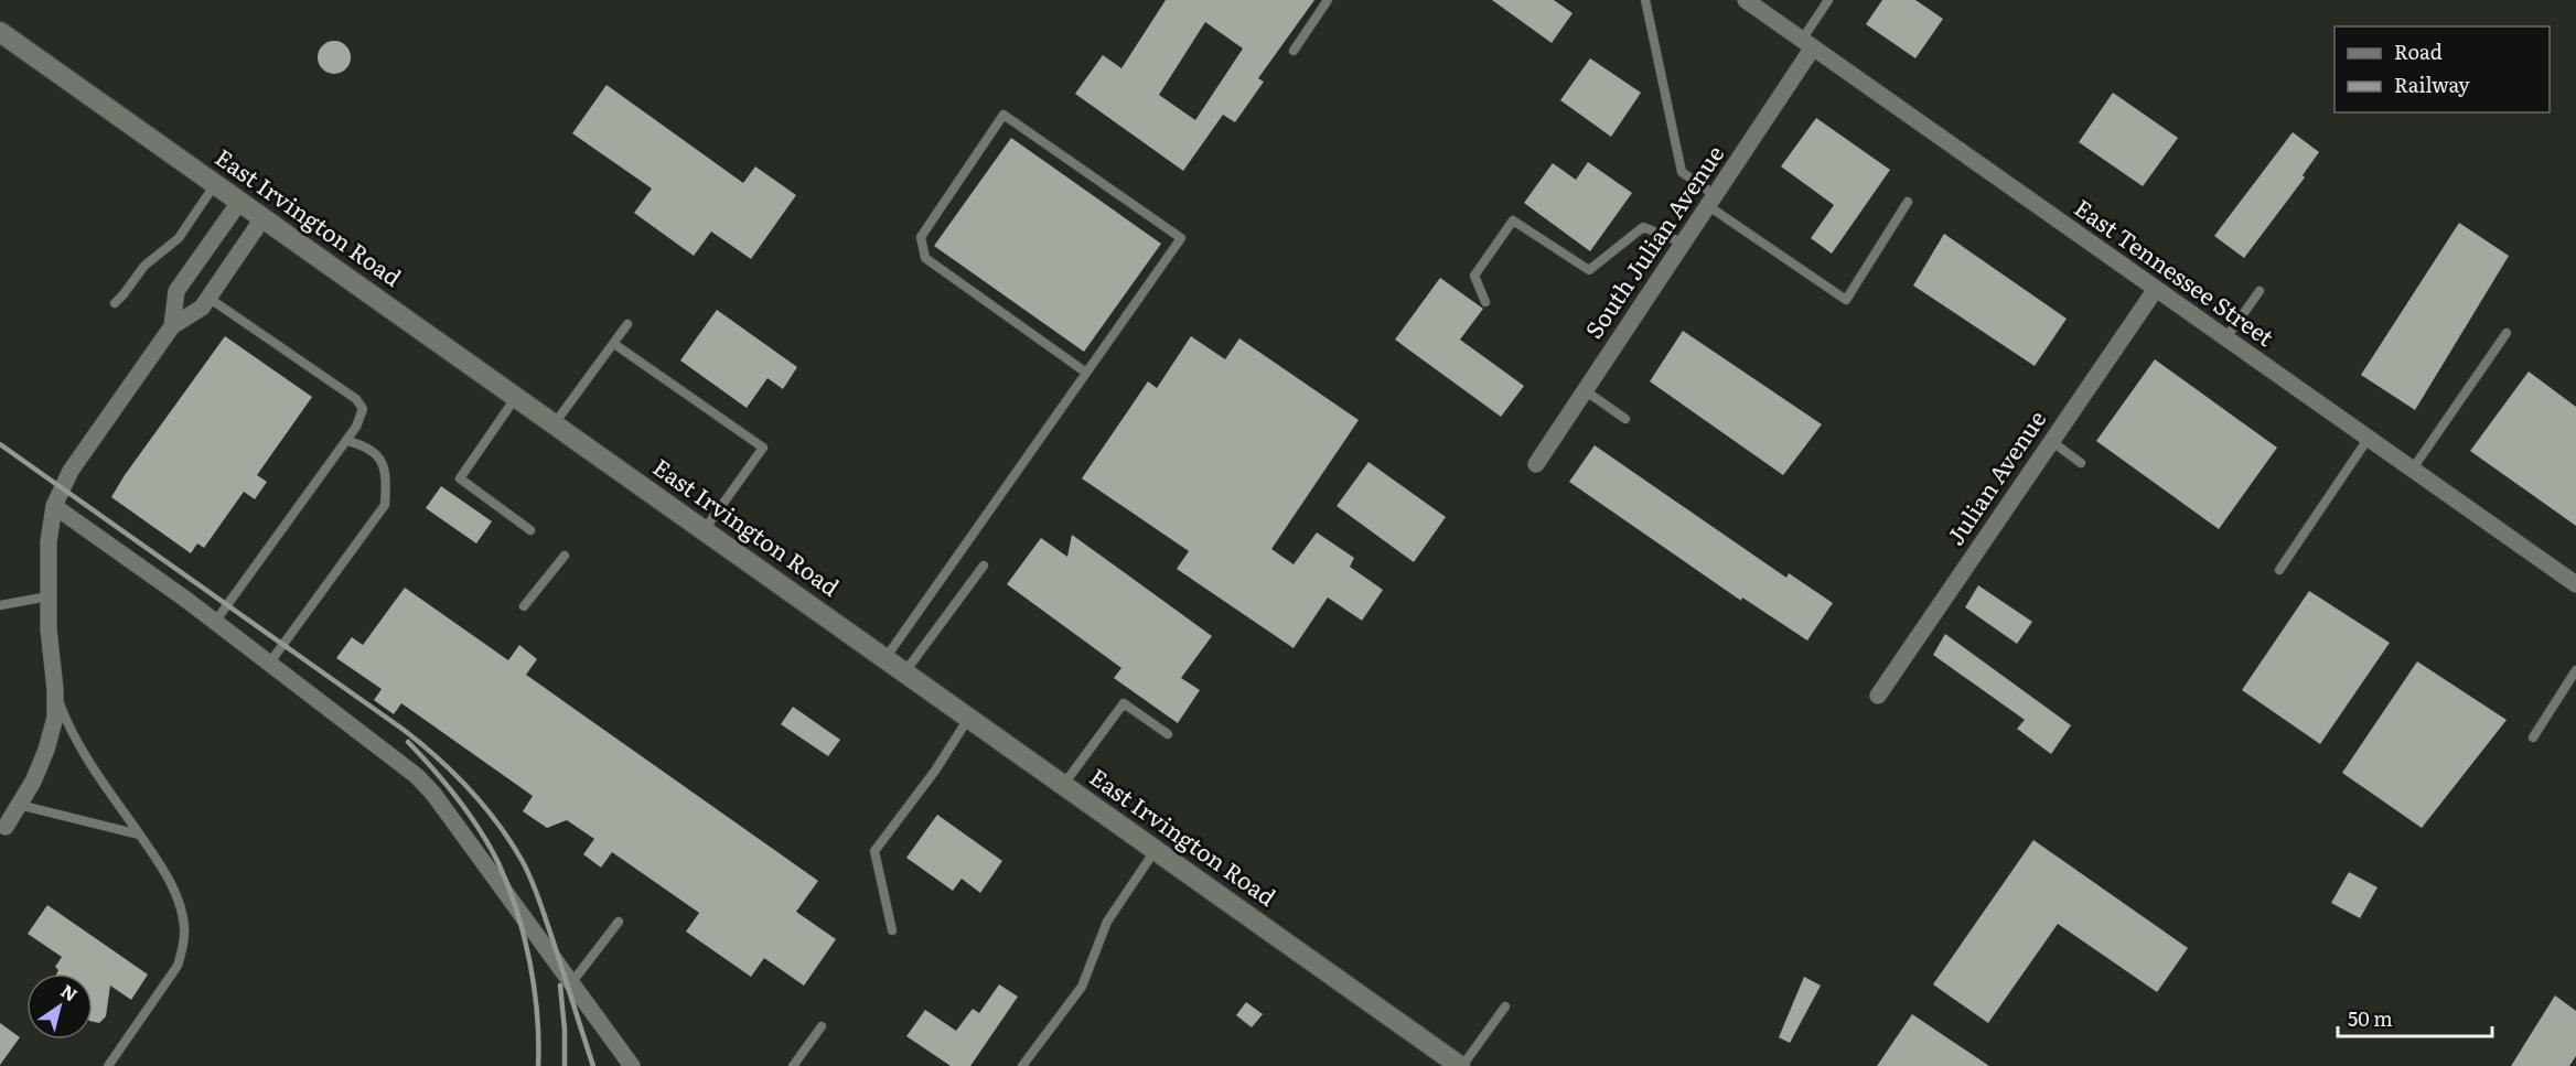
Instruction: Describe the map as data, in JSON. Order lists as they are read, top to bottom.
{
  "streets": {
    "street": [
      "East Irvington Road",
      "South Julian Avenue",
      "East Tennessee Street",
      "Julian Avenue"
    ]
  },
  "crossings": [
    ["South Julian Avenue", "East Tennessee Street"],
    ["East Tennessee Street", "Julian Avenue"]
  ],
  "legend": ["Road", "Railway"],
  "scale_bar": "50 m",
  "north": "top right"
}
